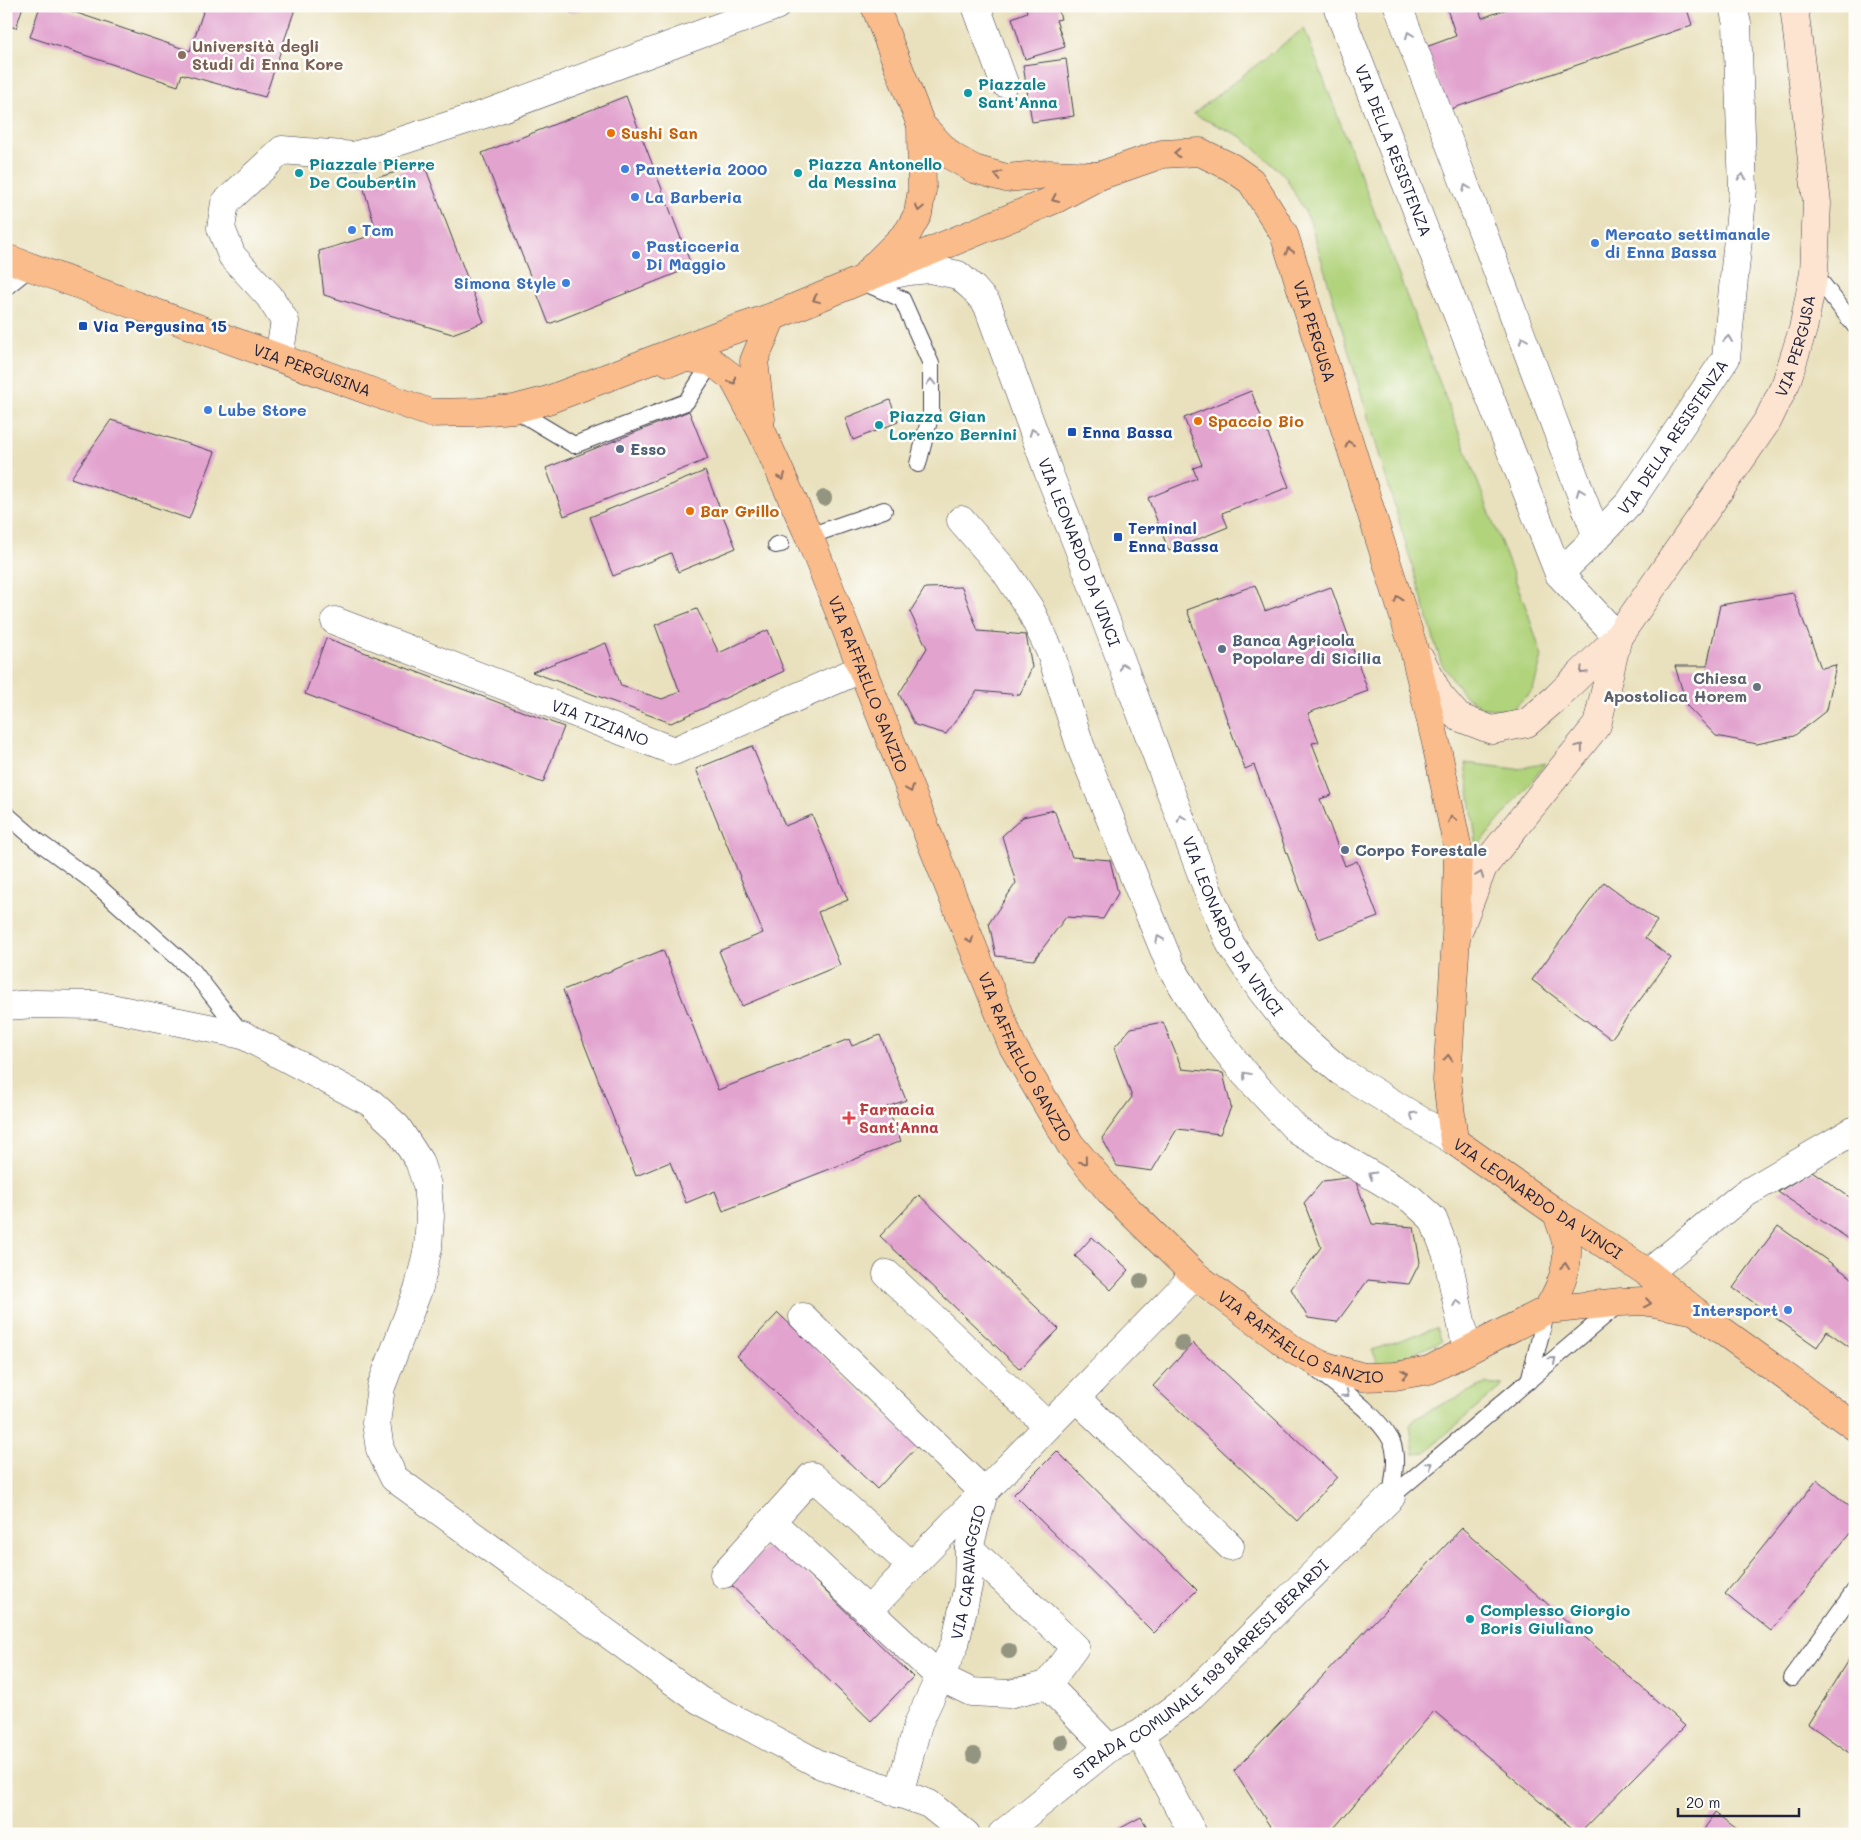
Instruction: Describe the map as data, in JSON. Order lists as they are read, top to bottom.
{
  "streets": {
    "main road": [
      "VIA PERGUSA",
      "VIA PERGUSINA",
      "VIA LEONARDO DA VINCI",
      "VIA RAFFAELLO SANZIO"
    ],
    "street": [
      "VIA DELLA RESISTENZA",
      "VIA TIZIANO",
      "VIA CARAVAGGIO",
      "STRADA COMUNALE 193 BARRESI BERARDI"
    ]
  },
  "crossings": [
    ["VIA DELLA RESISTENZA", "VIA PERGUSA"],
    ["VIA PERGUSA", "VIA LEONARDO DA VINCI"],
    ["VIA RAFFAELLO SANZIO", "VIA TIZIANO"],
    ["VIA RAFFAELLO SANZIO", "VIA CARAVAGGIO"]
  ],
  "one_way": ["VIA DELLA RESISTENZA", "VIA PERGUSA", "VIA RAFFAELLO SANZIO"],
  "places": {
    "other": [
      "Università degli Studi di Enna Kore",
      "Piazzale Sant'Anna",
      "Sushi San",
      "Panetteria 2000",
      "Piazzale Pierre De Coubertin",
      "Piazza Antonello da Messina",
      "La Barberia",
      "Tcm",
      "Mercato settimanale di Enna Bassa",
      "Pasticceria Di Maggio",
      "Simona Style",
      "Lube Store",
      "Spaccio Bio",
      "Piazza Gian Lorenzo Bernini",
      "Esso",
      "Bar Grillo",
      "Banca Agricola Popolare di Sicilia",
      "Chiesa Apostolica Horem",
      "Corpo Forestale",
      "Intersport",
      "Complesso Giorgio Boris Giuliano"
    ],
    "transit": ["Via Pergusina 15", "Enna Bassa", "Terminal Enna Bassa"],
    "health": ["Farmacia Sant'Anna"]
  },
  "scale_bar": "20 m"
}
